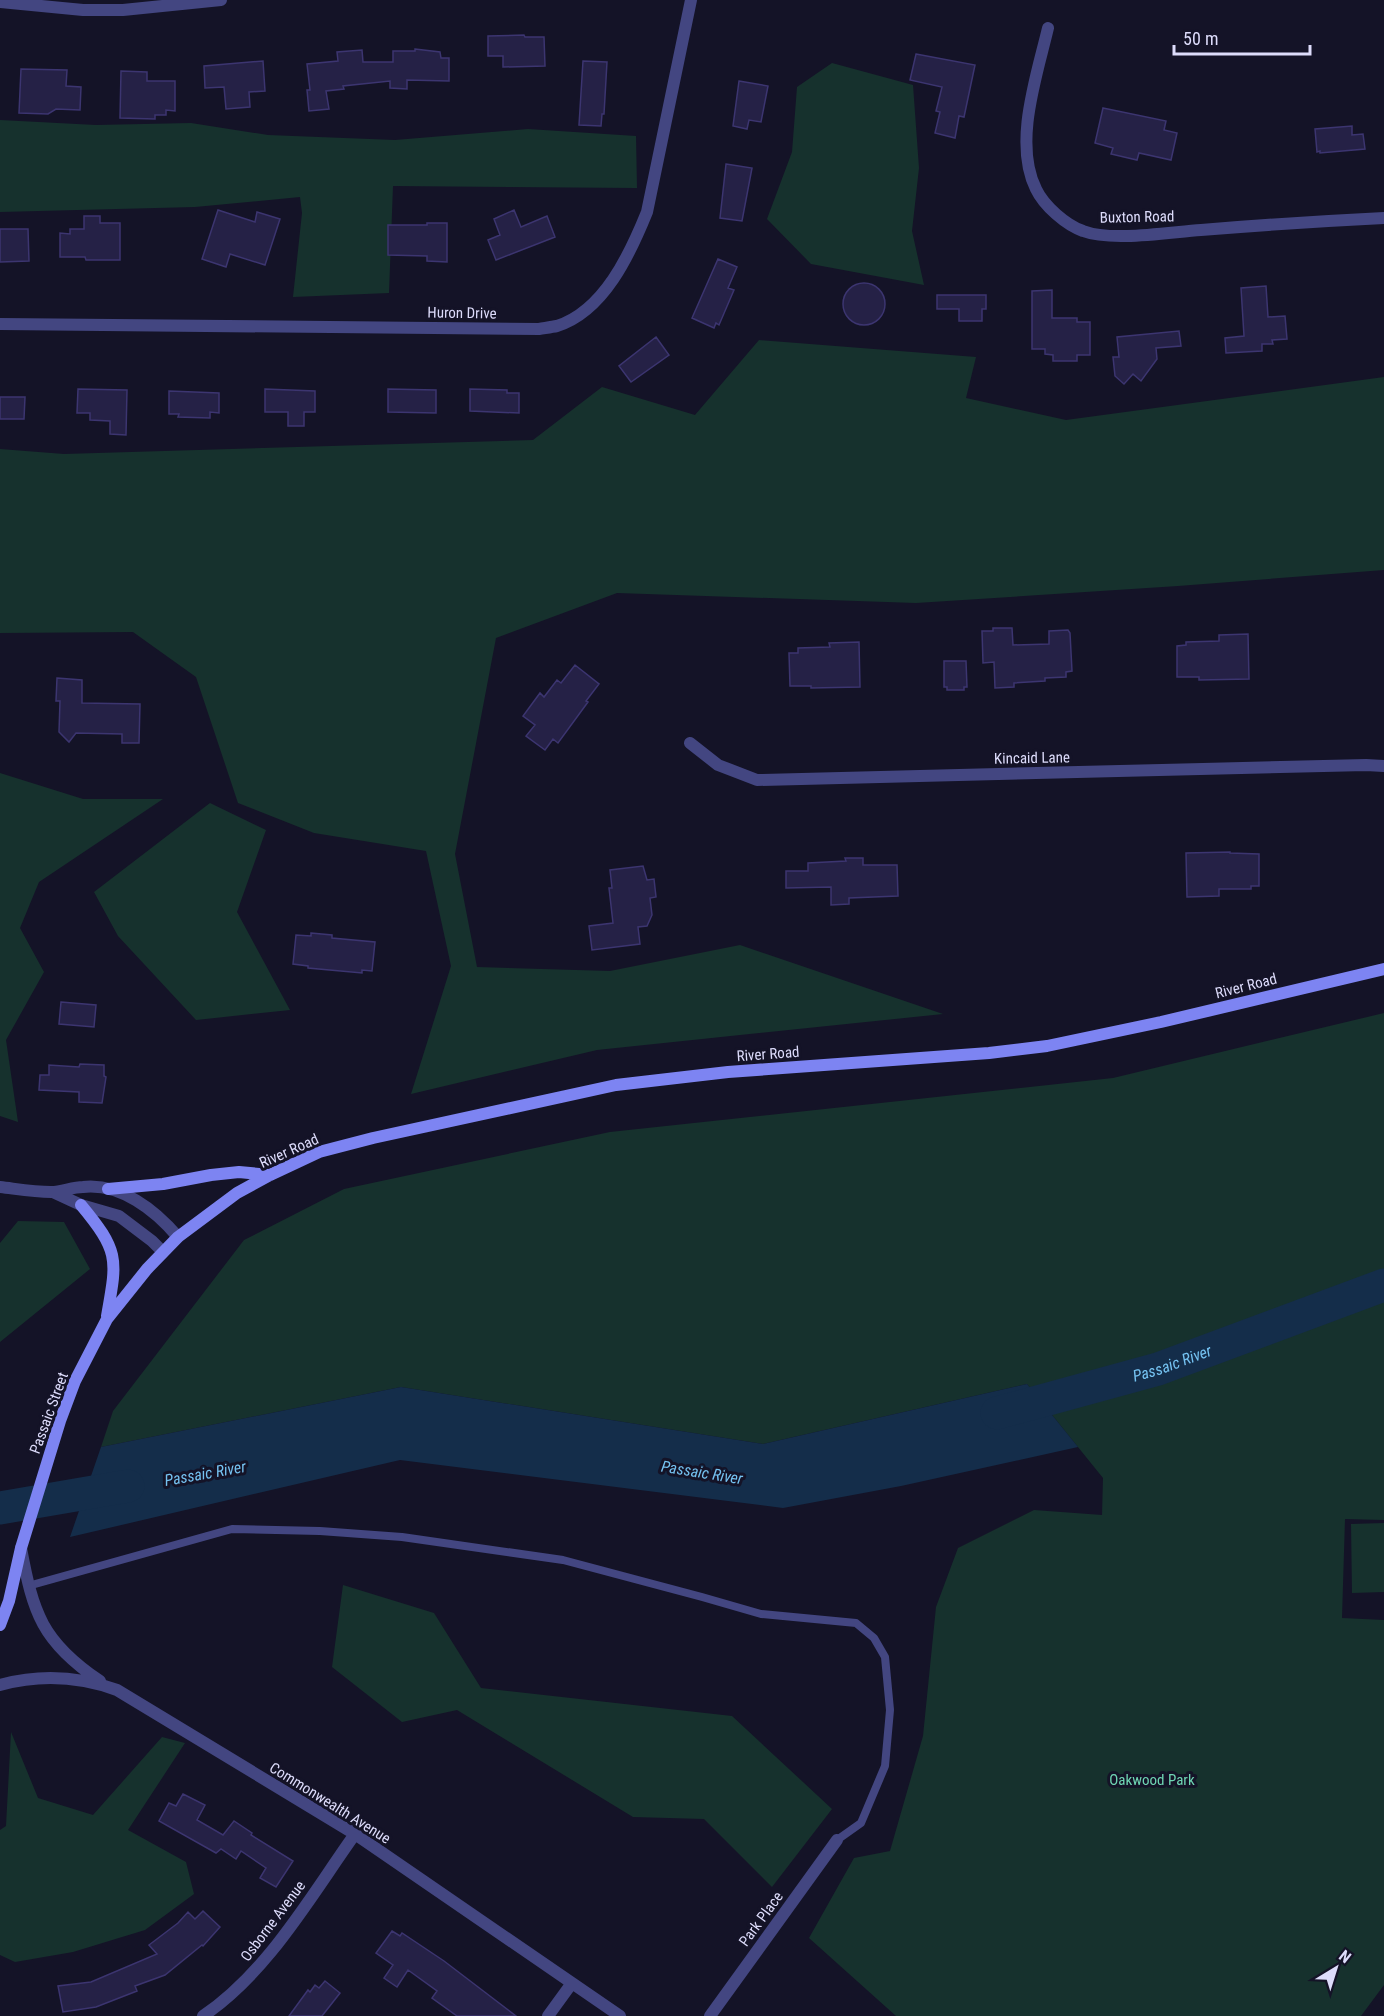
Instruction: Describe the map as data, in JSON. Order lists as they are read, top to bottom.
{
  "streets": {
    "main road": ["River Road", "Passaic Street"],
    "street": [
      "Buxton Road",
      "Huron Drive",
      "Kincaid Lane",
      "Commonwealth Avenue",
      "Park Place",
      "Osborne Avenue"
    ]
  },
  "crossings": [
    ["River Road", "Passaic Street"],
    ["Commonwealth Avenue", "Osborne Avenue"]
  ],
  "water": ["Passaic River"],
  "parks": ["Oakwood Park"],
  "scale_bar": "50 m",
  "north": "top right"
}
